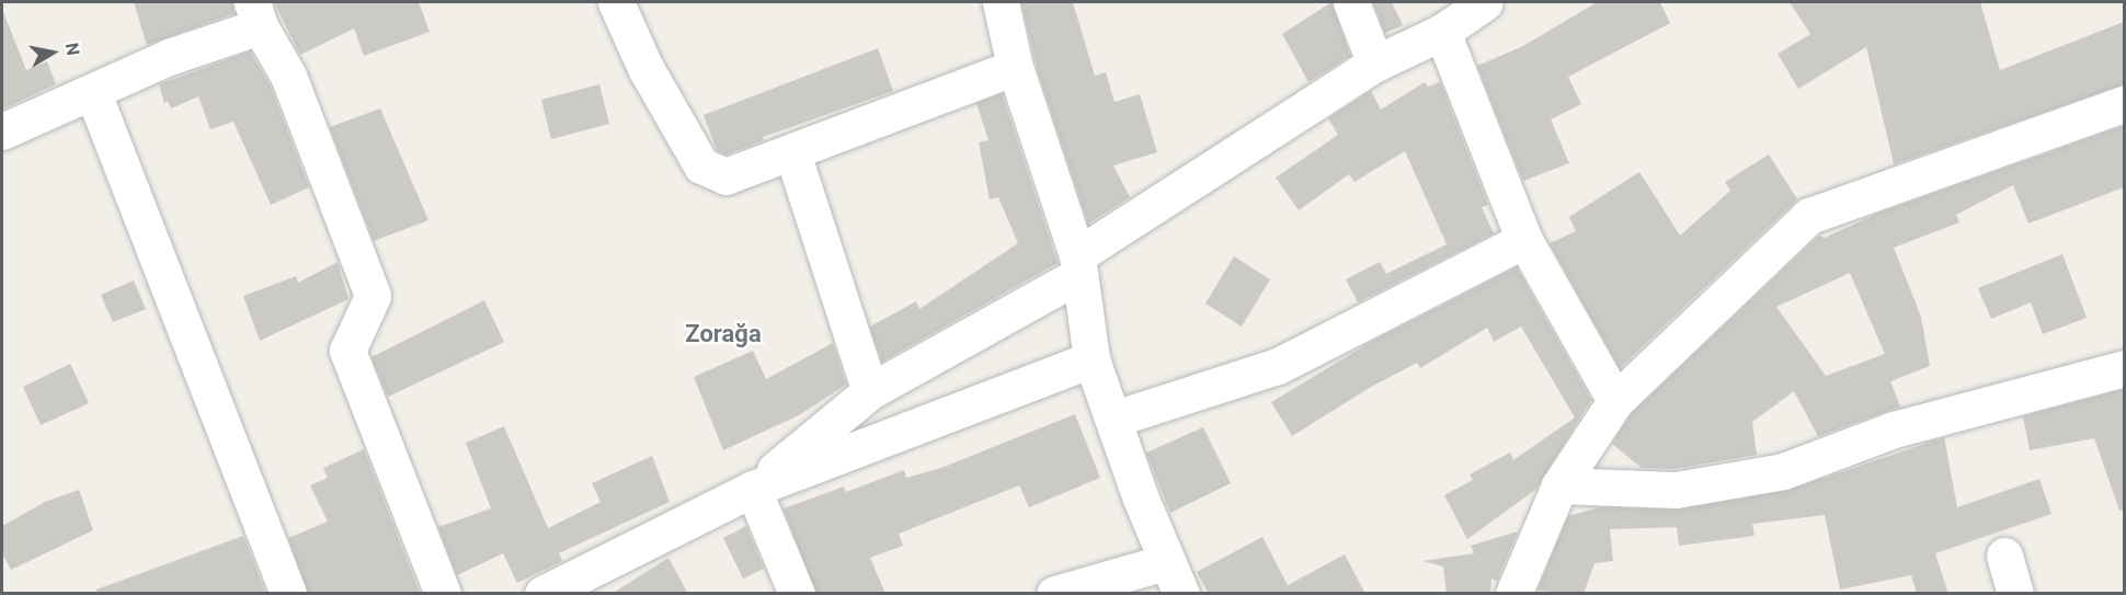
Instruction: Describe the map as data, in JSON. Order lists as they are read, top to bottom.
{
  "districts": ["Zorağa"],
  "north": "right"
}
